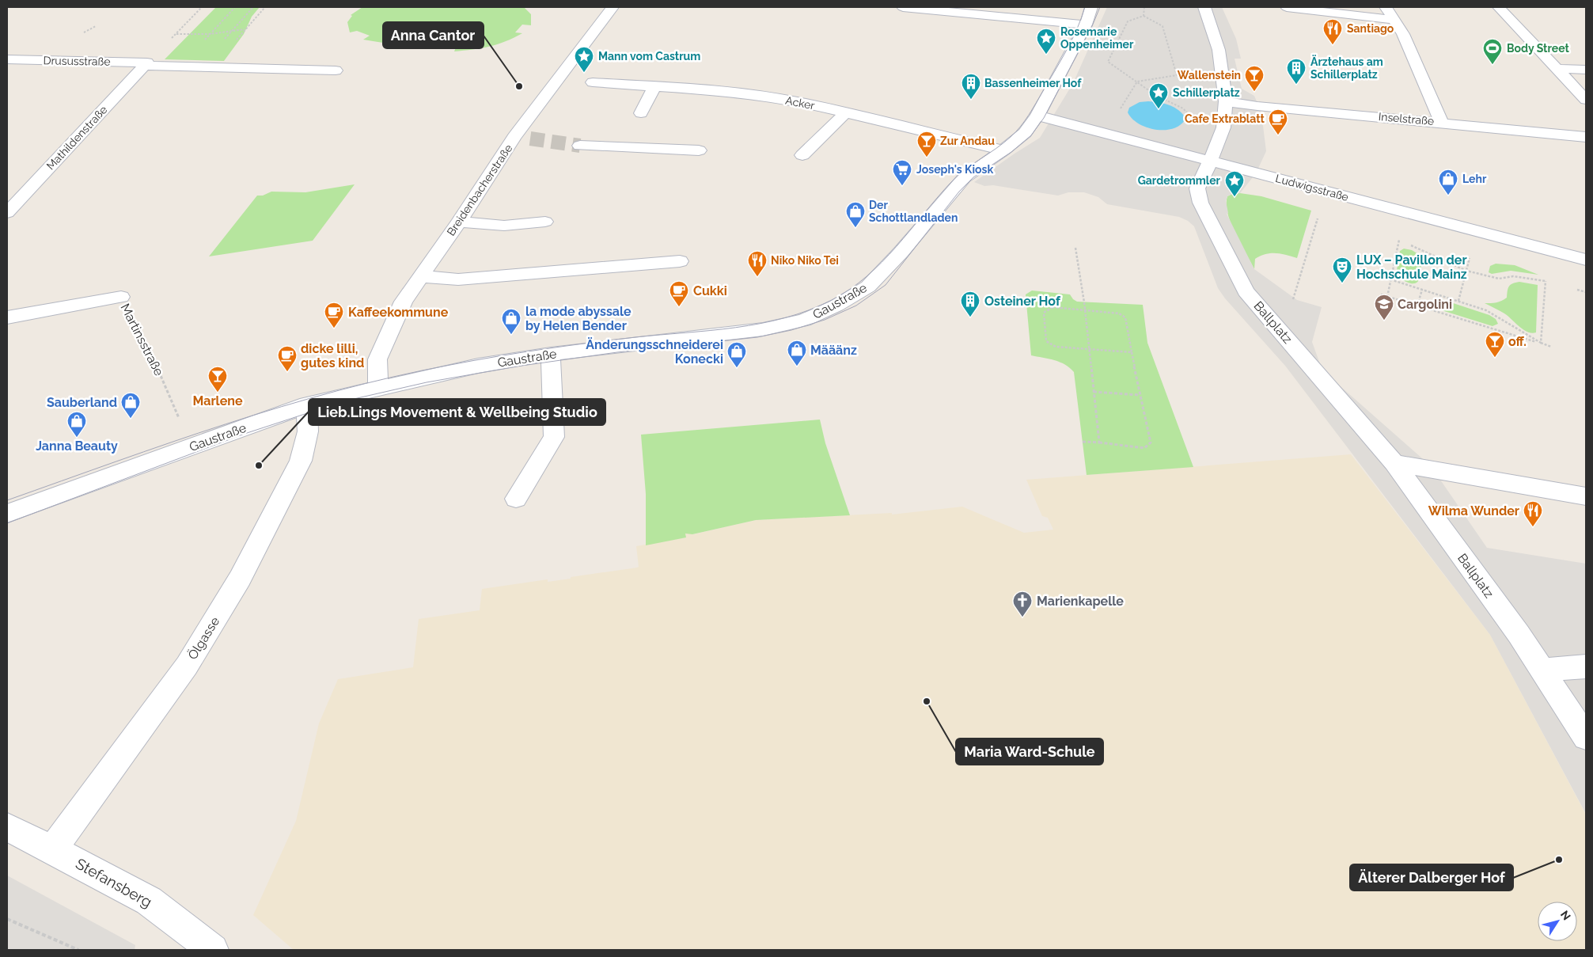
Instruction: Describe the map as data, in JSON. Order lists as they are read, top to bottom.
{
  "streets": {
    "street": [
      "Drususstraße",
      "Acker",
      "Inselstraße",
      "Mathildenstraße",
      "Ludwigsstraße",
      "Breidenbacherstraße",
      "Gaustraße",
      "Ballplatz",
      "Martinsstraße",
      "Ölgasse",
      "Stefansberg"
    ]
  },
  "crossings": [
    ["Drususstraße", "Mathildenstraße"],
    ["Acker", "Gaustraße"],
    ["Ludwigsstraße", "Ballplatz"],
    ["Breidenbacherstraße", "Gaustraße"],
    ["Gaustraße", "Ölgasse"],
    ["Ölgasse", "Stefansberg"]
  ],
  "places": {
    "restaurant": ["Santiago", "Niko Niko Tei", "Wilma Wunder"],
    "place": [
      "Rosemarie Oppenheimer",
      "Mann vom Castrum",
      "Schillerplatz",
      "Gardetrommler"
    ],
    "sports": ["Body Street"],
    "building": ["Ärztehaus am Schillerplatz", "Bassenheimer Hof", "Osteiner Hof"],
    "other": [
      "Anna Cantor",
      "Lieb.Lings Movement & Wellbeing Studio",
      "Maria Ward-Schule",
      "Älterer Dalberger Hof"
    ],
    "bar": [
      "Wallenstein",
      "Zur Andau",
      "off.",
      "Marlene"
    ],
    "cafe": [
      "Cafe Extrablatt",
      "Cukki",
      "Kaffeekommune",
      "dicke lilli, gutes kind"
    ],
    "supermarket": ["Joseph's Kiosk"],
    "shop": [
      "Lehr",
      "Der Schottlandladen",
      "la mode abyssale by Helen Bender",
      "Määänz",
      "Änderungsschneiderei Konecki",
      "Sauberland",
      "Janna Beauty"
    ],
    "theatre": ["LUX – Pavillon der Hochschule Mainz"],
    "school or university": ["Cargolini"],
    "church": ["Marienkapelle"]
  },
  "north": "top right"
}
